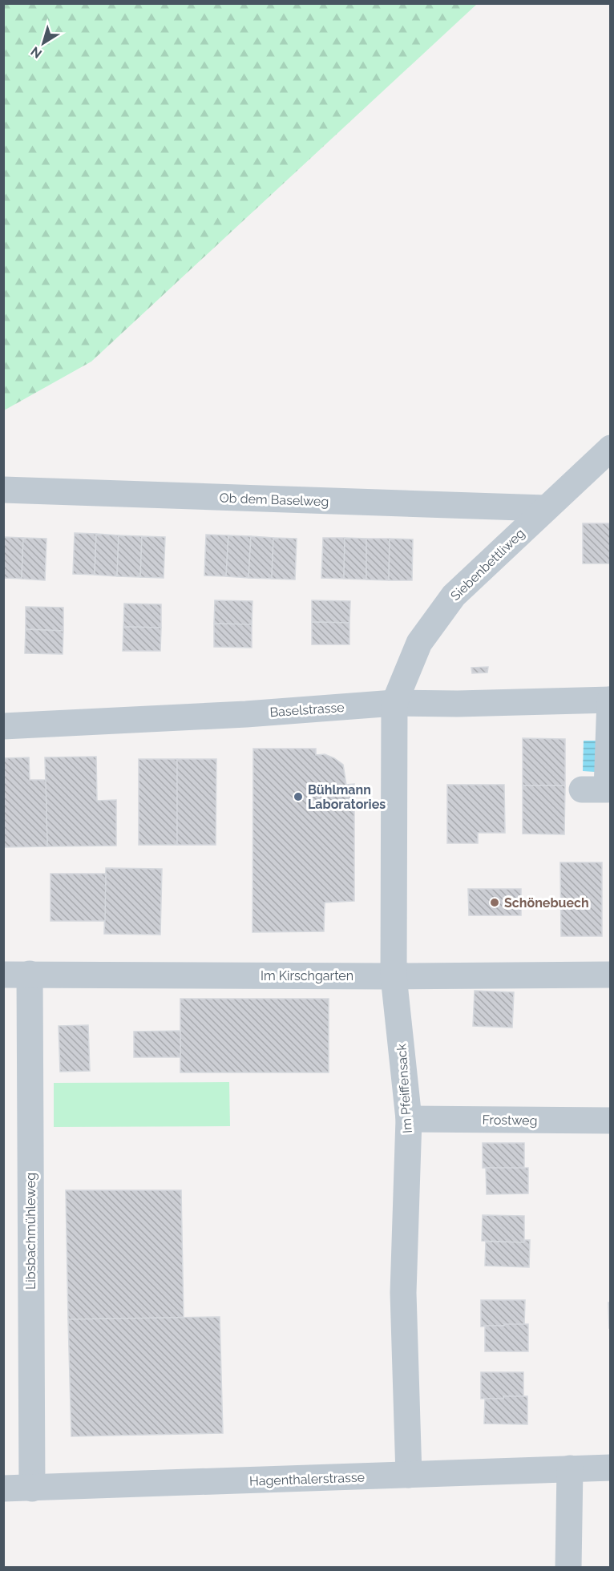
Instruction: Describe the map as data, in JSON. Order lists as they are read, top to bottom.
{
  "streets": {
    "street": [
      "Ob dem Baselweg",
      "Siebenbettliweg",
      "Baselstrasse",
      "Im Kirschgarten",
      "Im Pfeiffensack",
      "Frostweg",
      "Libsbachmühleweg",
      "Hagenthalerstrasse"
    ]
  },
  "crossings": [
    ["Ob dem Baselweg", "Siebenbettliweg"],
    ["Siebenbettliweg", "Baselstrasse"],
    ["Siebenbettliweg", "Im Pfeiffensack"],
    ["Baselstrasse", "Im Pfeiffensack"],
    ["Im Kirschgarten", "Im Pfeiffensack"],
    ["Im Kirschgarten", "Libsbachmühleweg"],
    ["Im Pfeiffensack", "Frostweg"],
    ["Im Pfeiffensack", "Hagenthalerstrasse"],
    ["Libsbachmühleweg", "Hagenthalerstrasse"]
  ],
  "places": ["Bühlmann Laboratories", "Schönebuech"],
  "north": "bottom left"
}
